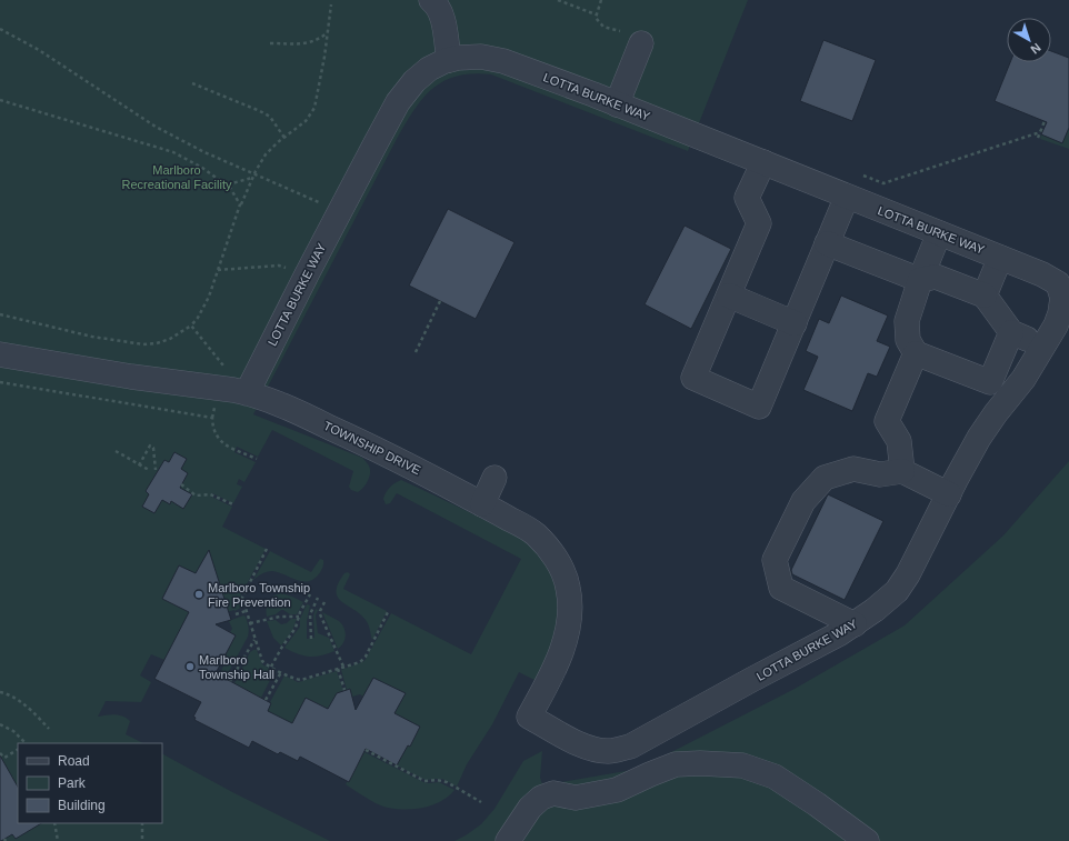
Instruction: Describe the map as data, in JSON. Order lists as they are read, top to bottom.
{
  "streets": {
    "lane": ["LOTTA BURKE WAY", "TOWNSHIP DRIVE"]
  },
  "crossings": [
    ["LOTTA BURKE WAY", "TOWNSHIP DRIVE"]
  ],
  "parks": ["Marlboro Recreational Facility"],
  "places": ["Marlboro Township Fire Prevention", "Marlboro Township Hall"],
  "legend": ["Road", "Park", "Building"],
  "north": "bottom right"
}
